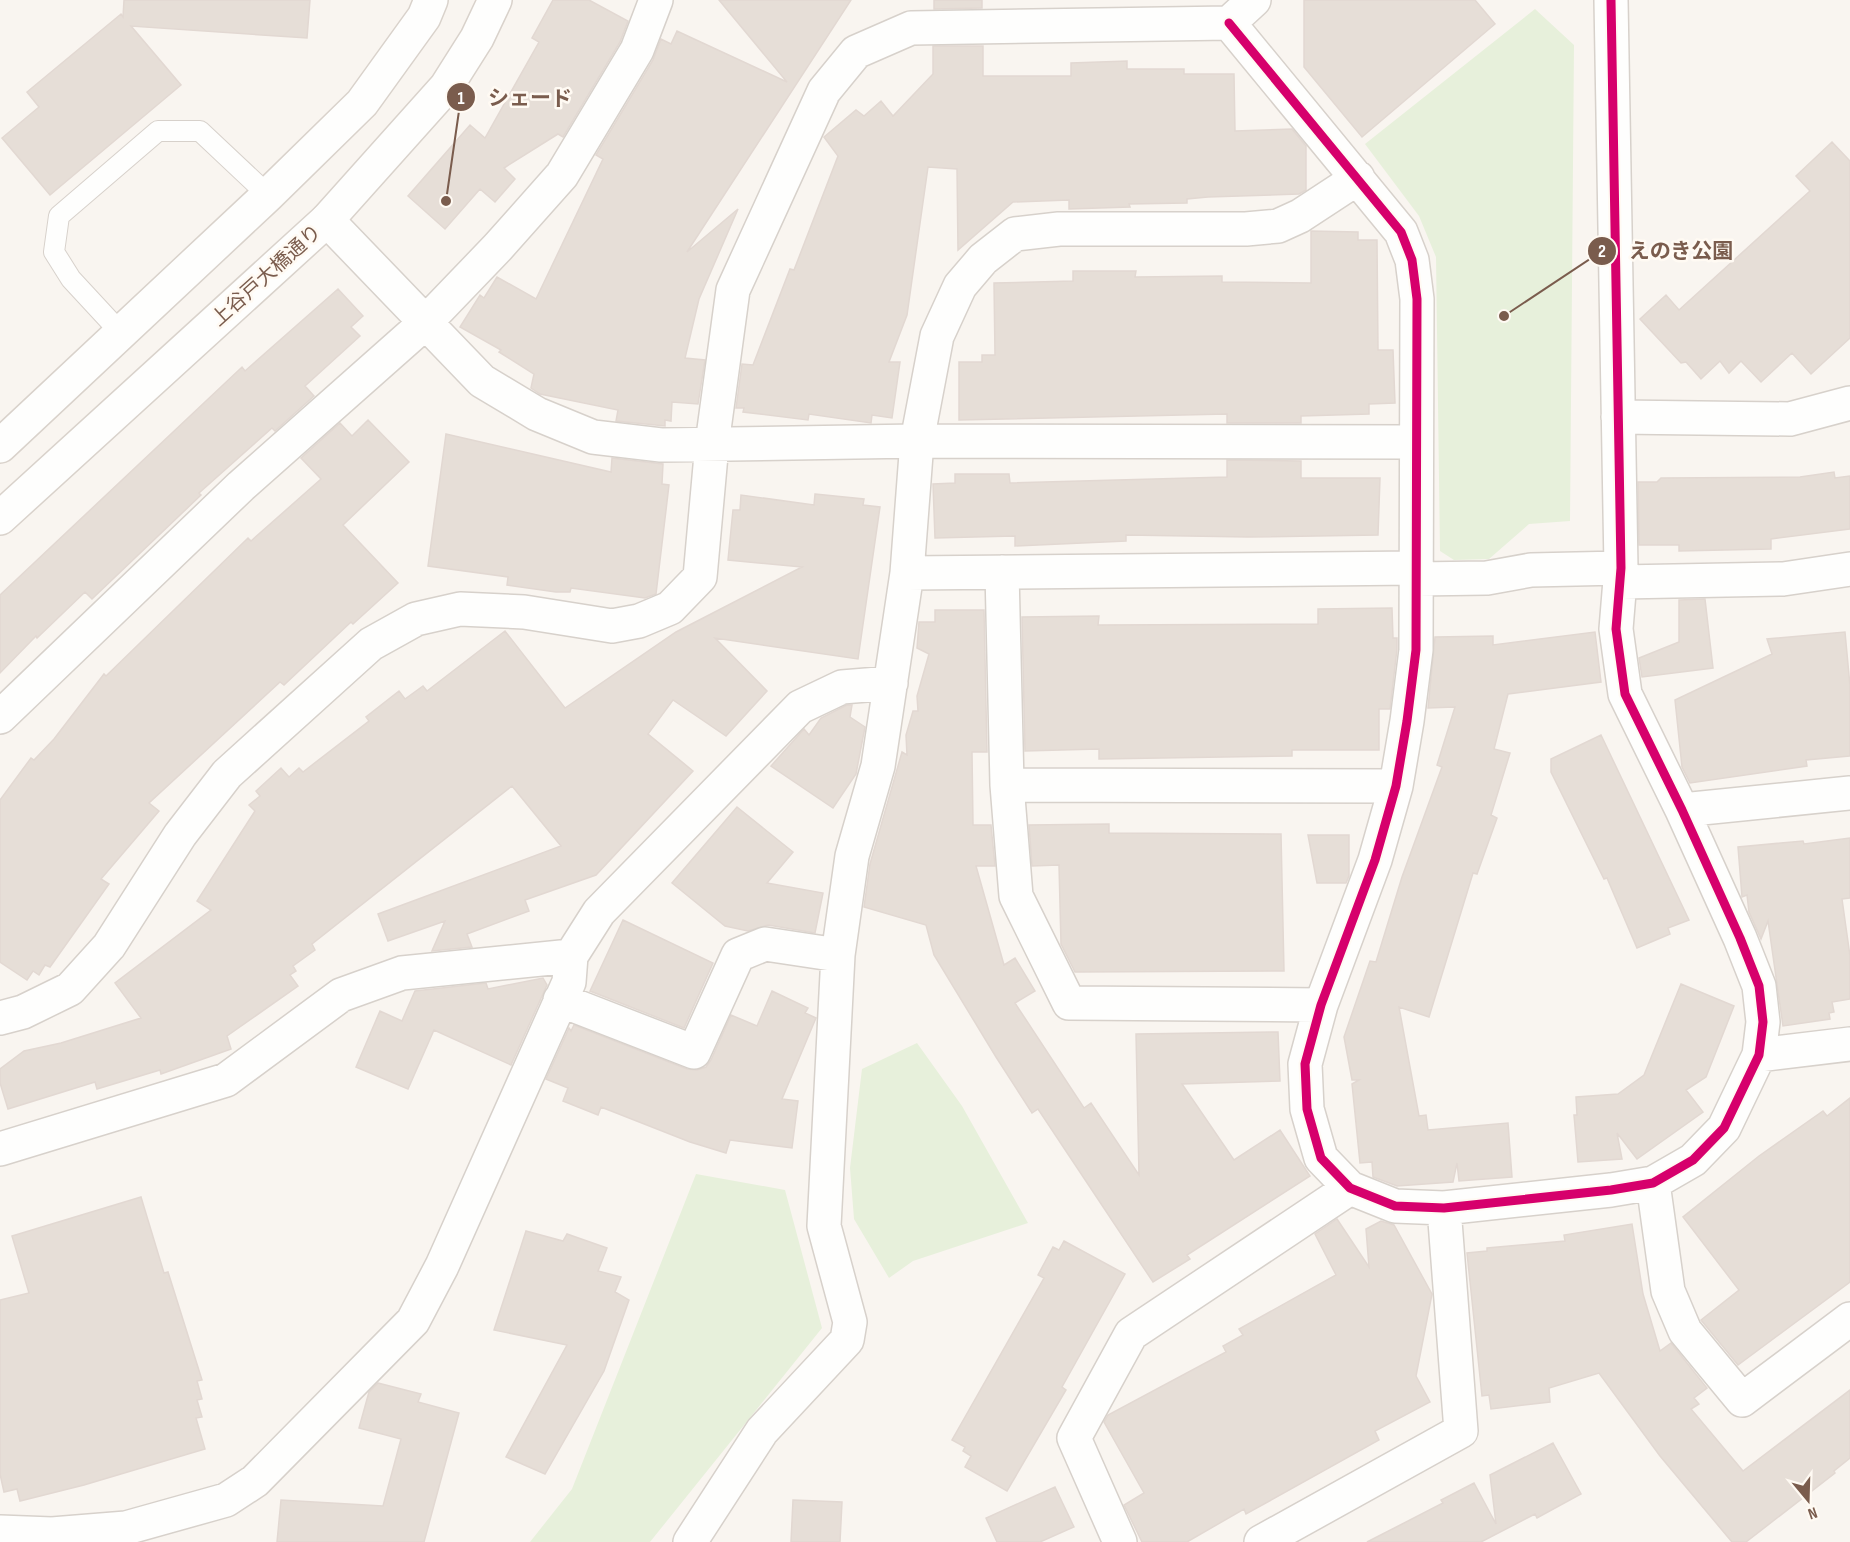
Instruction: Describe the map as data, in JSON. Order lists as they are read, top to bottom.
{
  "streets": {
    "street": ["上谷戸大橋通り"]
  },
  "places": ["シェード", "えのき公園"],
  "north": "bottom"
}
